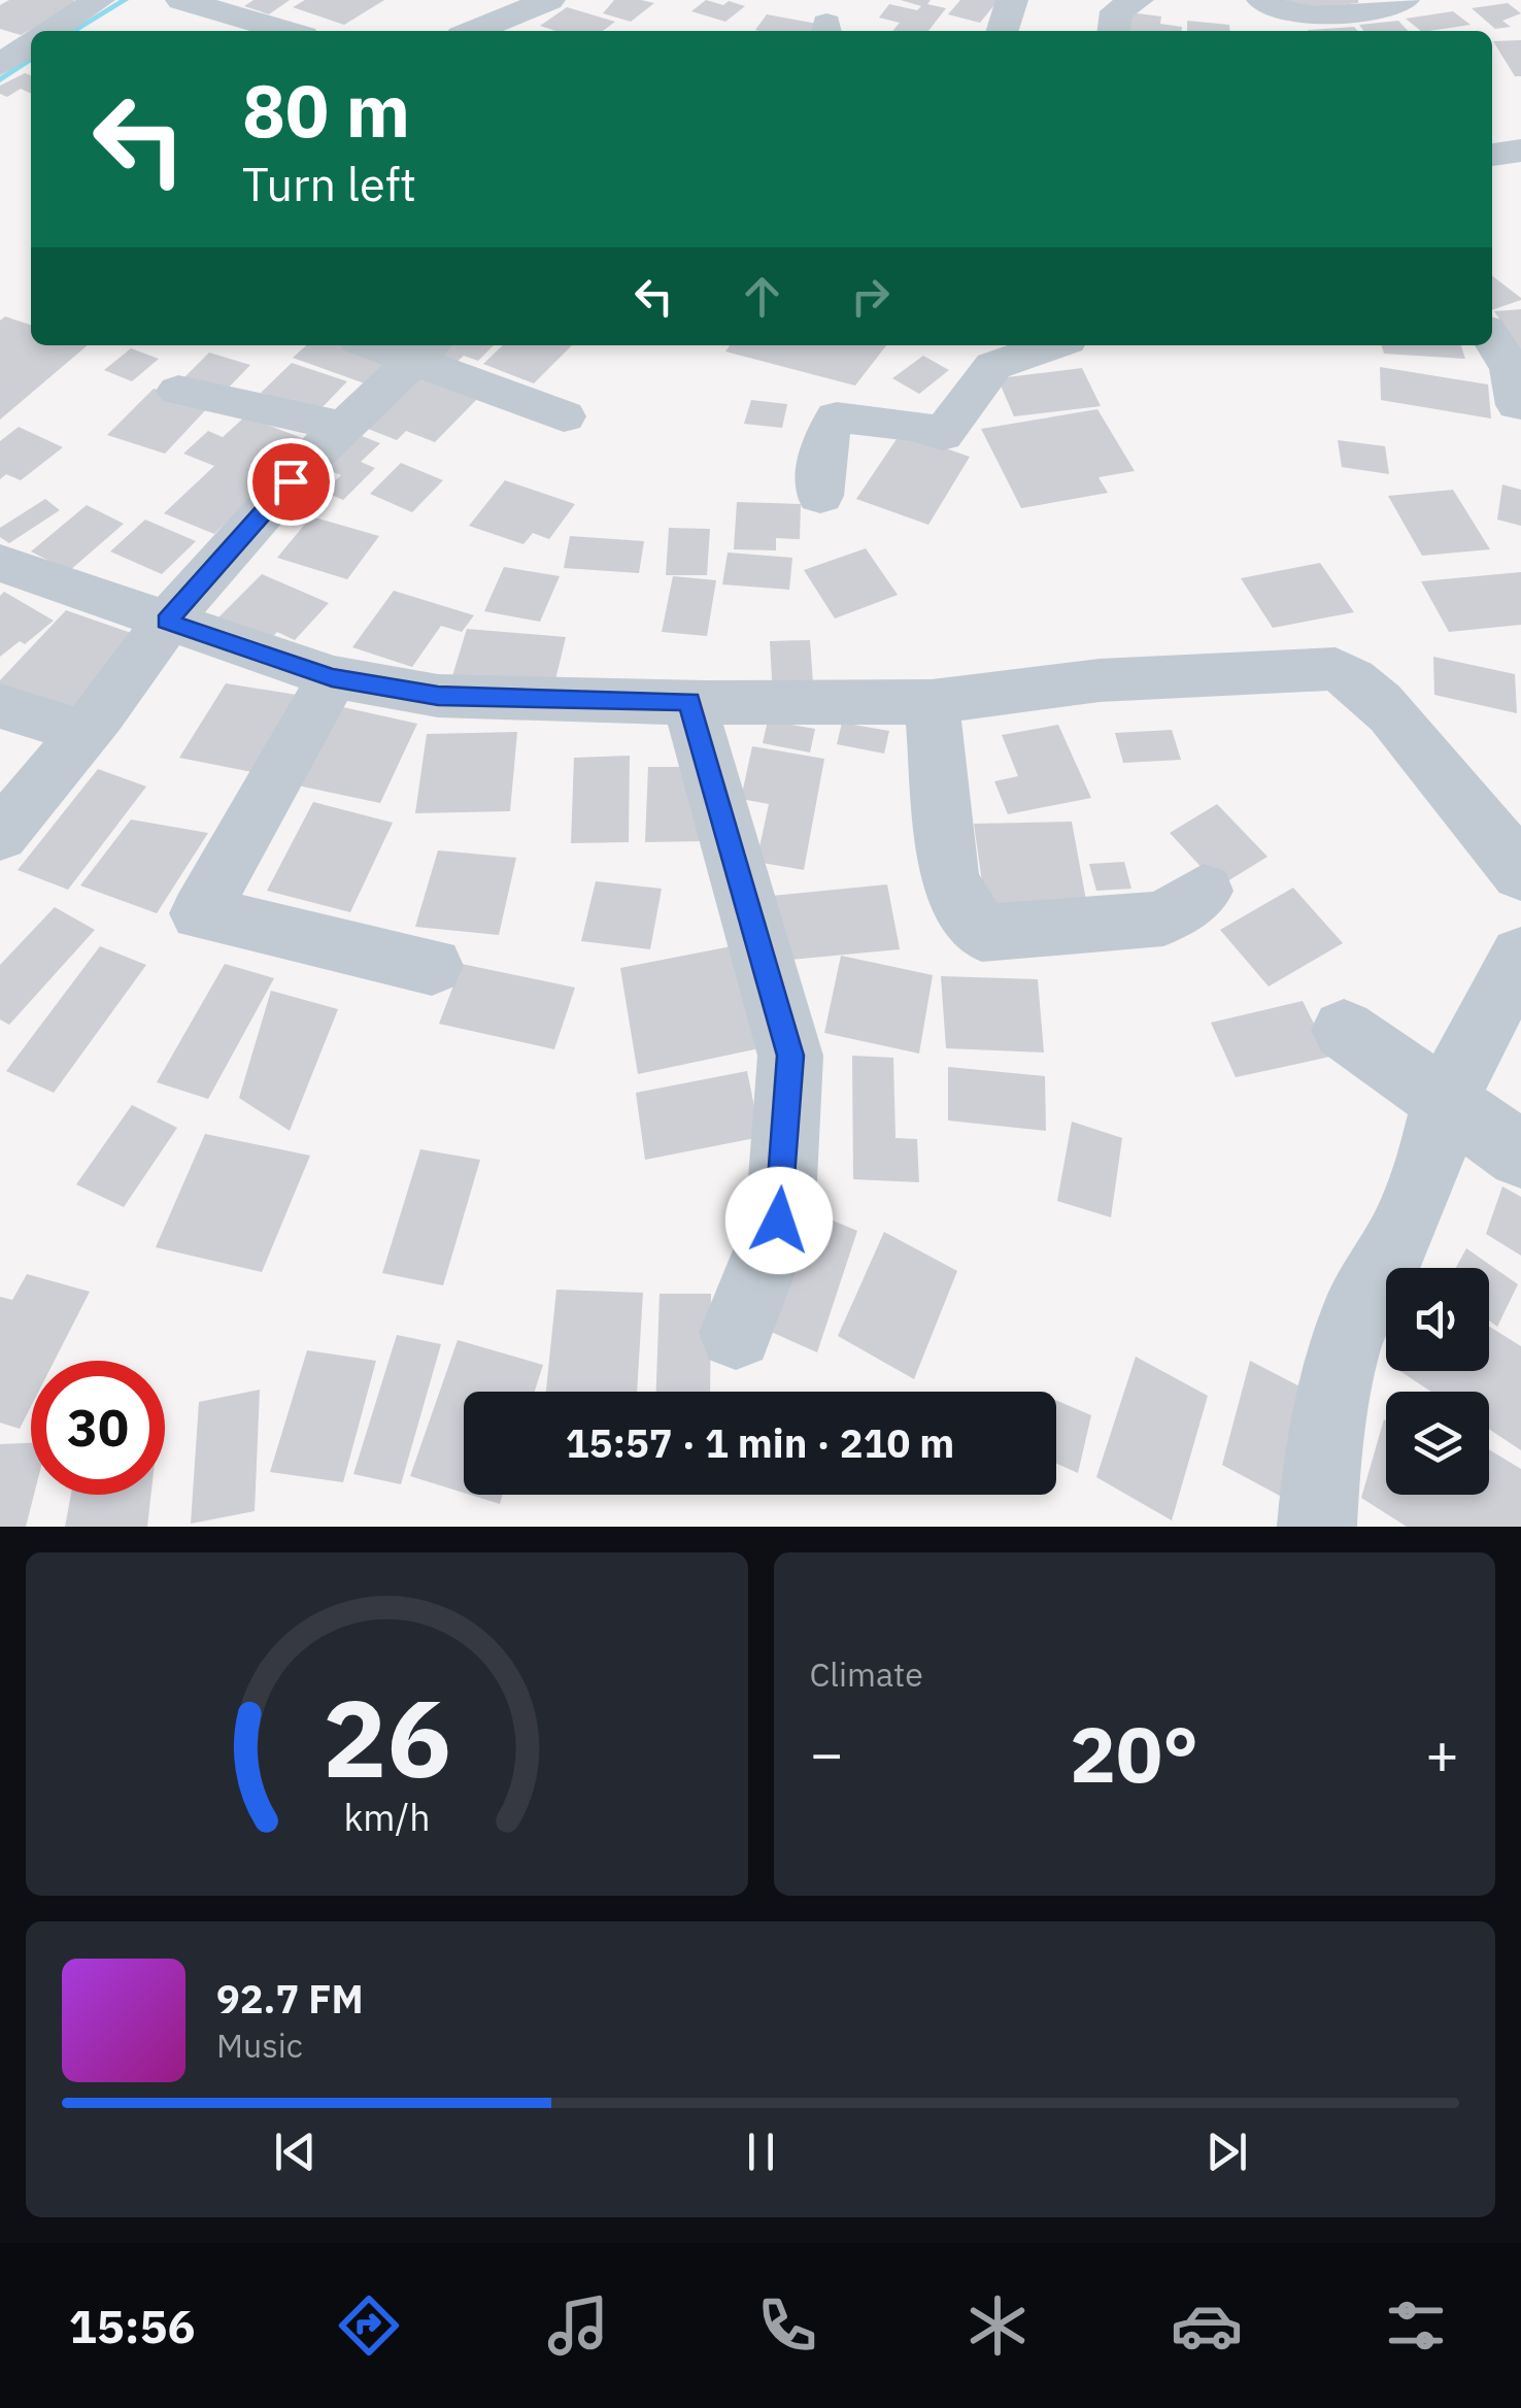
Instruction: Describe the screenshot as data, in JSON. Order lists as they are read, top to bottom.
{
  "page": {
    "turn": ["80 m", "Turn left"],
    "limit": "30",
    "trip": "15:57 · 1 min · 210 m",
    "tile": "Climate",
    "heat": ["−", "20°", "+"],
    "song": ["92.7 FM", "Music"],
    "tabs": "15:56",
    "gauge": ["26", "km/h"]
  }
}
